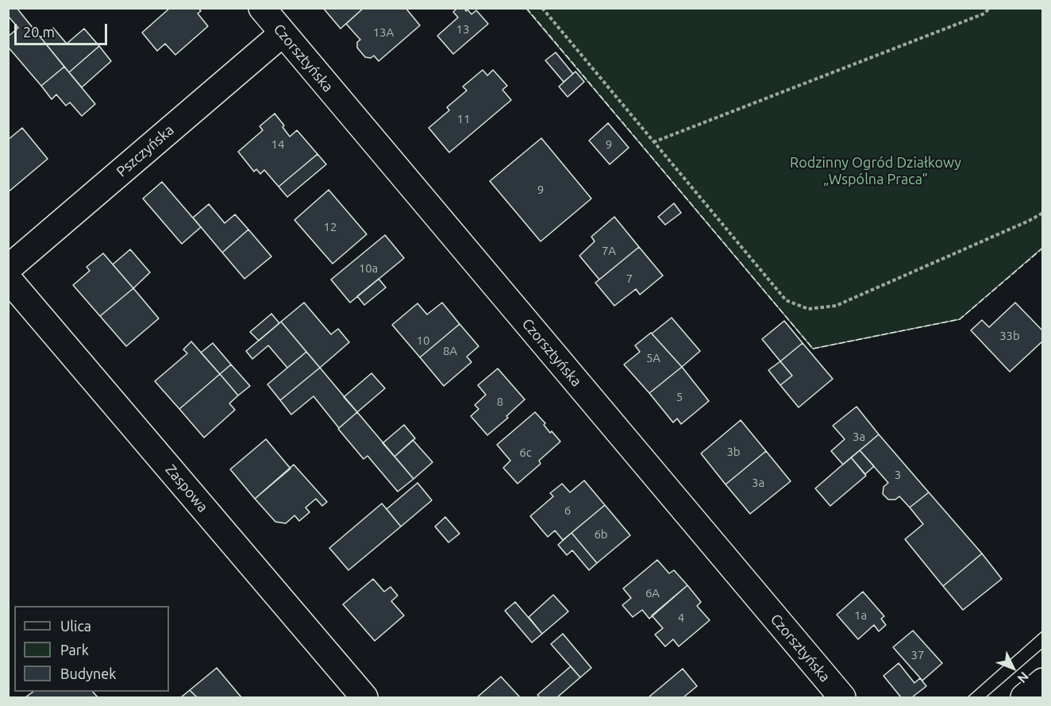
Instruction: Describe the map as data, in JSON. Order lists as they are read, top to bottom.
{
  "streets": {
    "street": ["Czorsztyńska", "Pszczyńska", "Zaspowa"]
  },
  "crossings": [
    ["Czorsztyńska", "Pszczyńska"]
  ],
  "parks": ["Rodzinny Ogród Działkowy „Wspólna Praca”"],
  "house_numbers": [
    "13",
    "13A",
    "11",
    "14",
    "9",
    "9",
    "12",
    "7A",
    "10a",
    "7",
    "33b",
    "10",
    "8A",
    "5A",
    "5",
    "8",
    "3a",
    "3b",
    "6c",
    "3",
    "3a",
    "6",
    "6b",
    "6A",
    "1a",
    "4",
    "37"
  ],
  "legend": ["Ulica", "Park", "Budynek"],
  "scale_bar": "20 m",
  "north": "bottom right"
}
